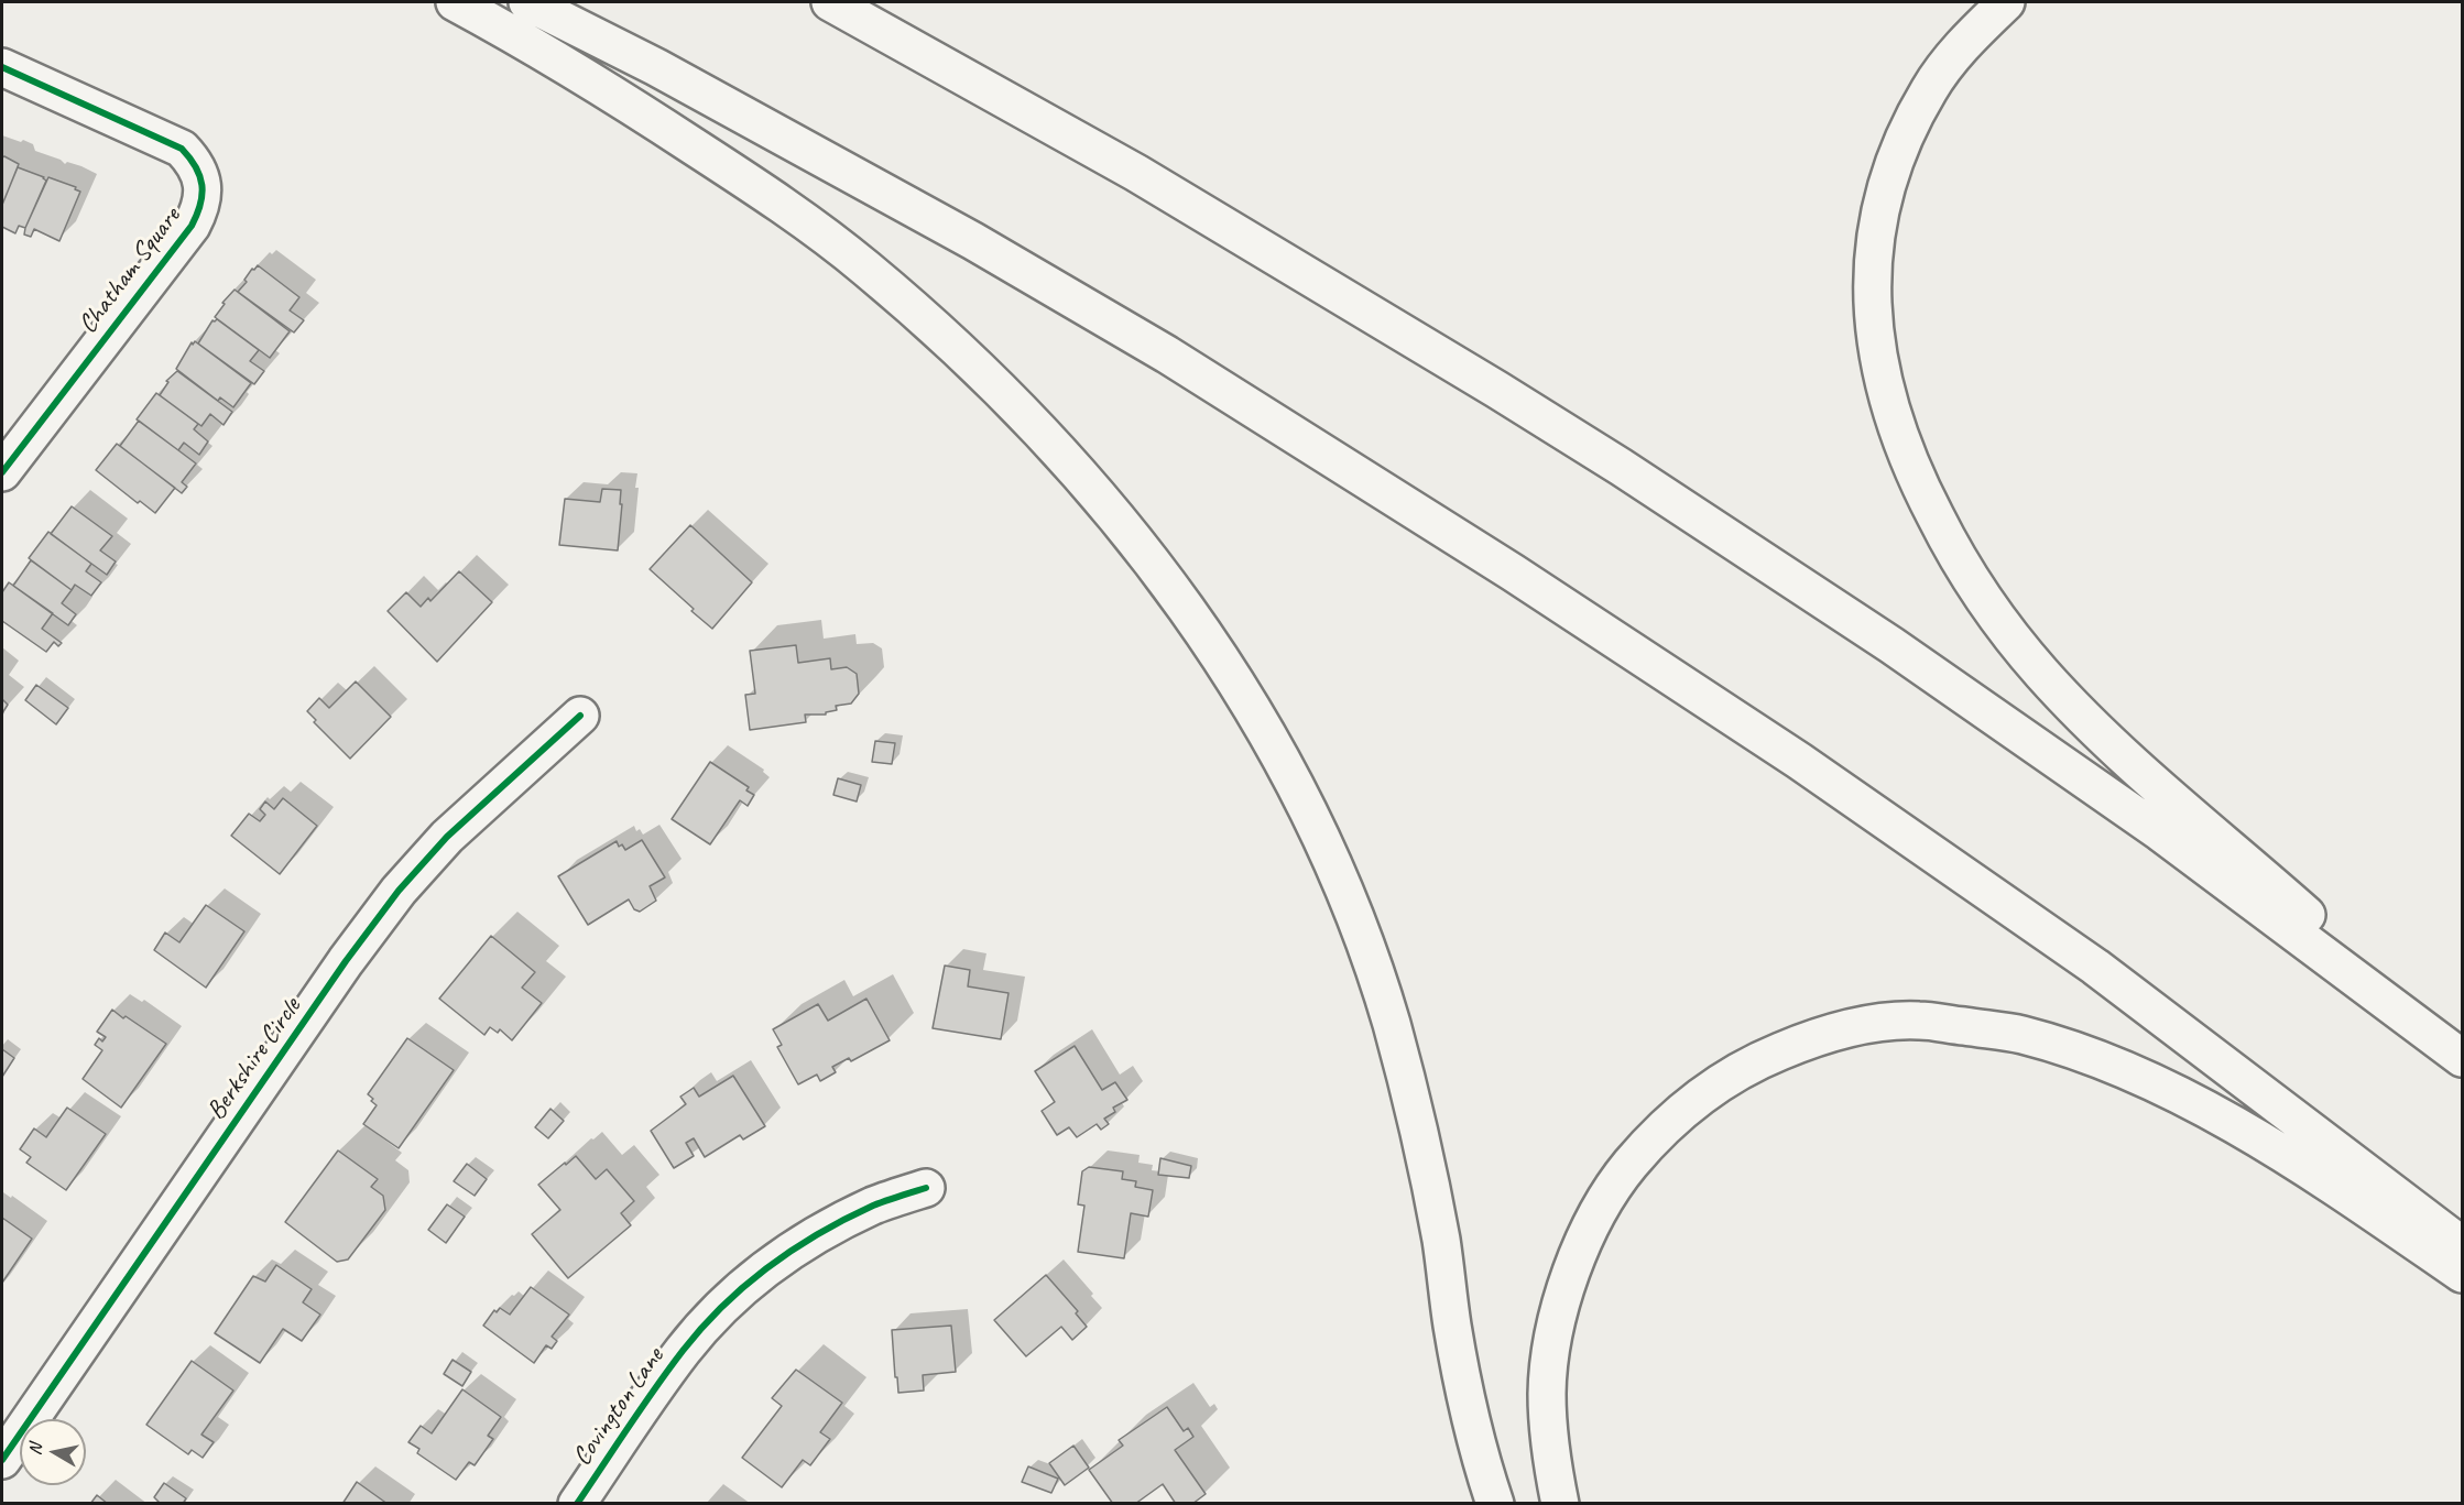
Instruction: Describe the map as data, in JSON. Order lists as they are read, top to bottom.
{
  "streets": {
    "main road": ["Chatham Square", "Berkshire Circle", "Covington Lane"]
  },
  "north": "left"
}
